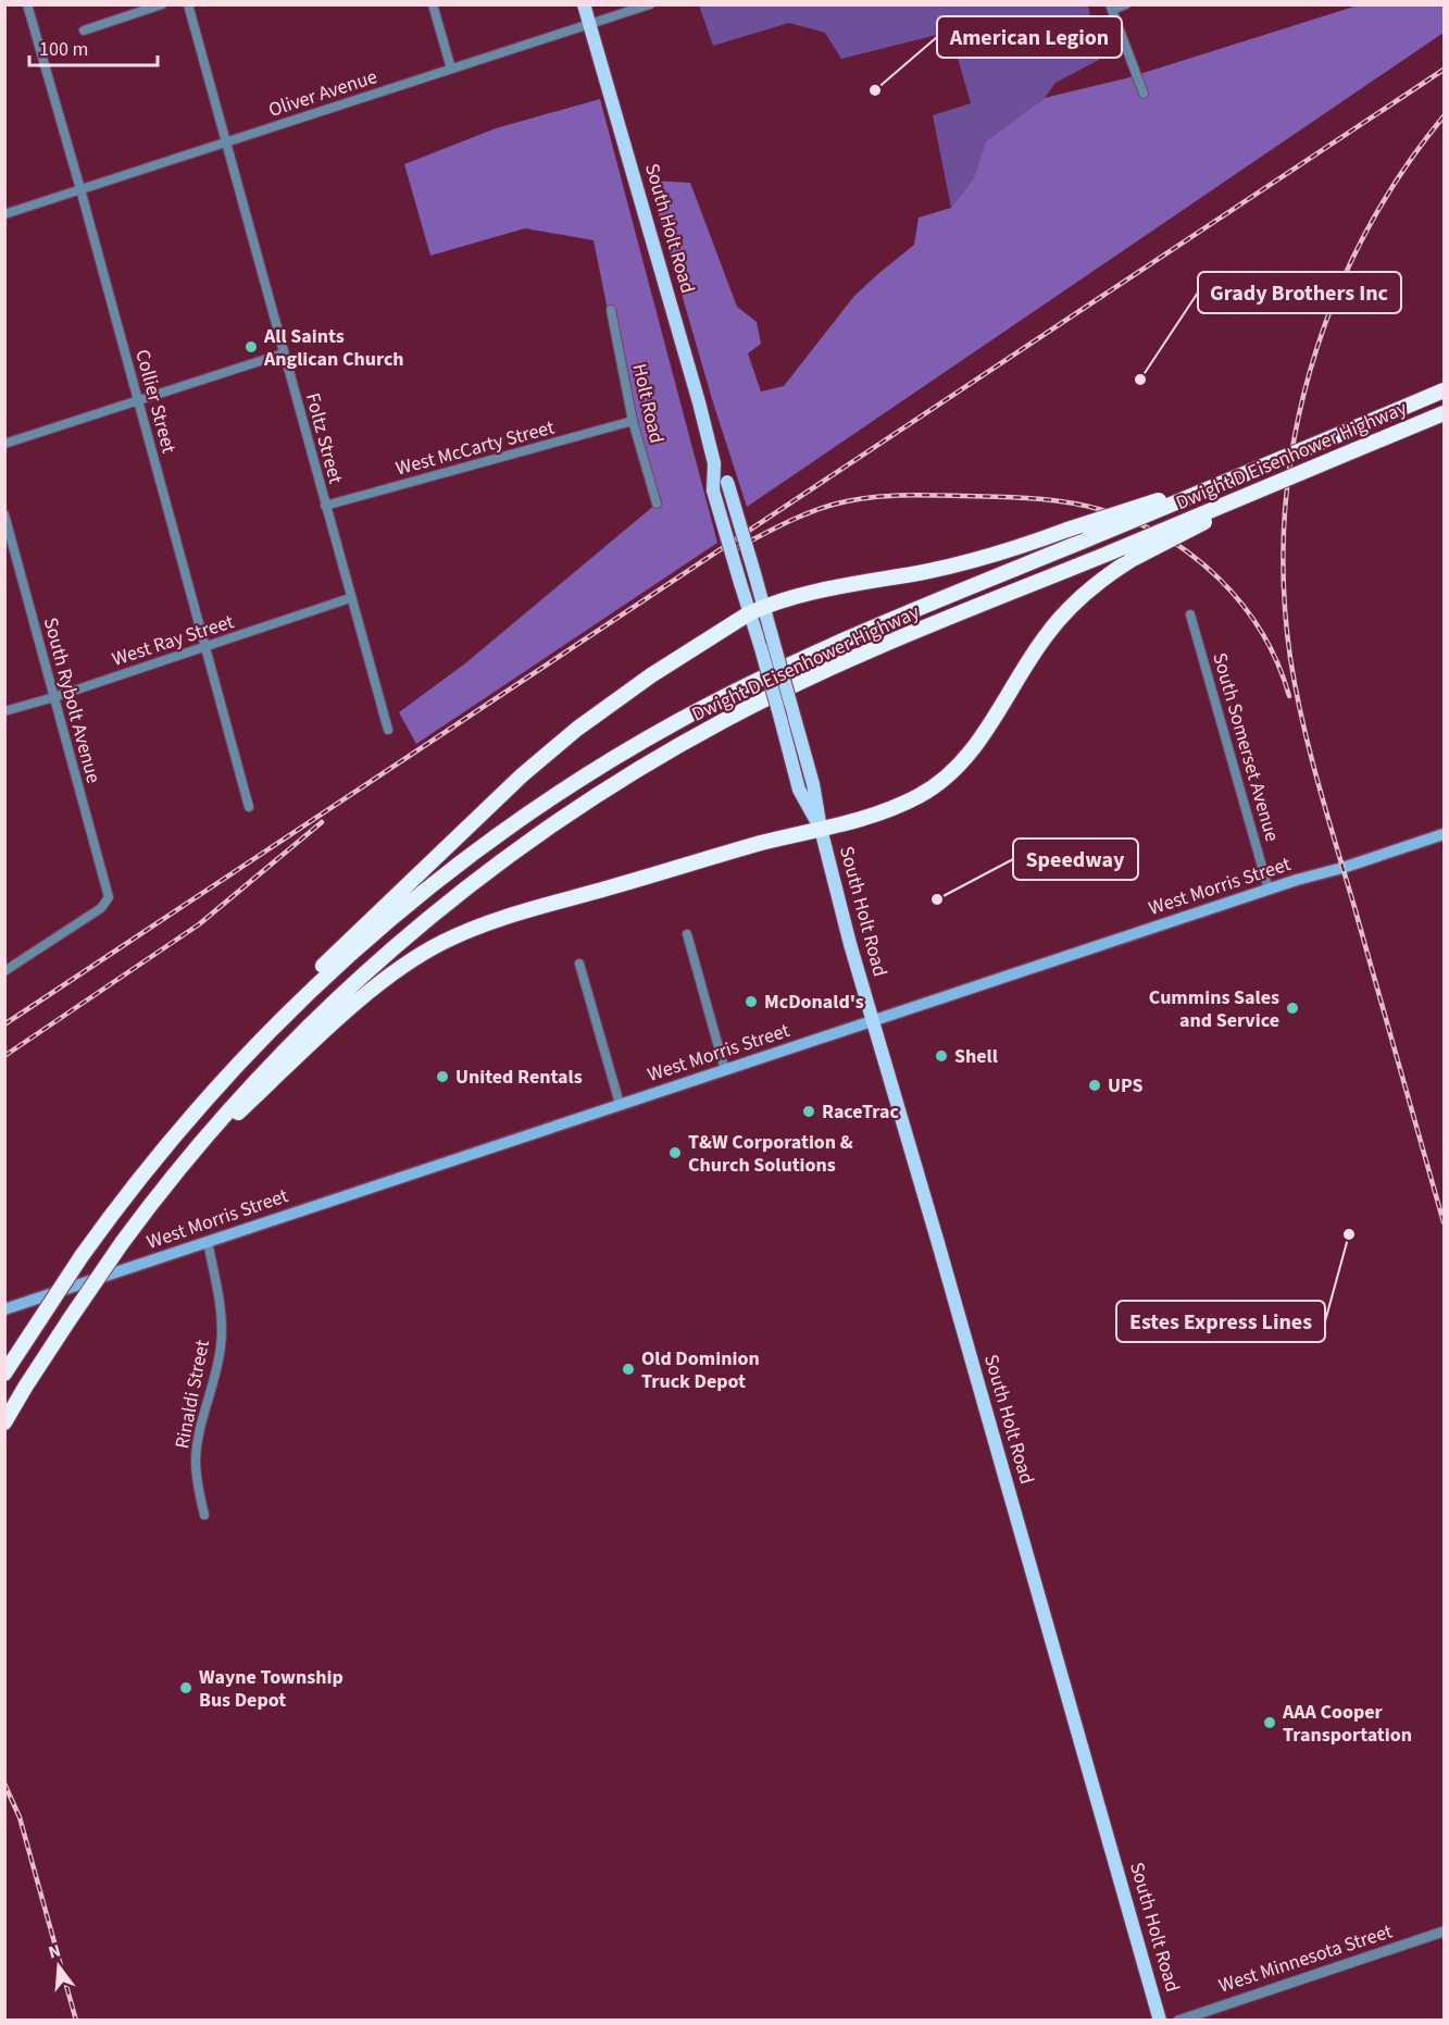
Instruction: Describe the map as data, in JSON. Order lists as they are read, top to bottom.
{
  "streets": {
    "highway": ["Dwight D Eisenhower Highway"],
    "main road": ["South Holt Road", "West Morris Street"],
    "street": [
      "Oliver Avenue",
      "Collier Street",
      "Holt Road",
      "Foltz Street",
      "West McCarty Street",
      "West Ray Street",
      "South Rybolt Avenue",
      "South Somerset Avenue",
      "Rinaldi Street",
      "West Minnesota Street"
    ]
  },
  "crossings": [
    ["Oliver Avenue", "South Holt Road"],
    ["Oliver Avenue", "Collier Street"],
    ["Oliver Avenue", "Foltz Street"],
    ["South Holt Road", "West Morris Street"],
    ["Collier Street", "West Ray Street"],
    ["Holt Road", "West McCarty Street"],
    ["Foltz Street", "West McCarty Street"],
    ["Foltz Street", "West Ray Street"],
    ["West Ray Street", "South Rybolt Avenue"],
    ["South Somerset Avenue", "West Morris Street"],
    ["West Morris Street", "Rinaldi Street"]
  ],
  "places": [
    "American Legion",
    "All Saints Anglican Church",
    "Grady Brothers Inc",
    "Speedway",
    "McDonald's",
    "Cummins Sales and Service",
    "Shell",
    "United Rentals",
    "UPS",
    "RaceTrac",
    "T&W Corporation & Church Solutions",
    "Estes Express Lines",
    "Old Dominion Truck Depot",
    "Wayne Township Bus Depot",
    "AAA Cooper Transportation"
  ],
  "scale_bar": "100 m",
  "north": "top"
}
